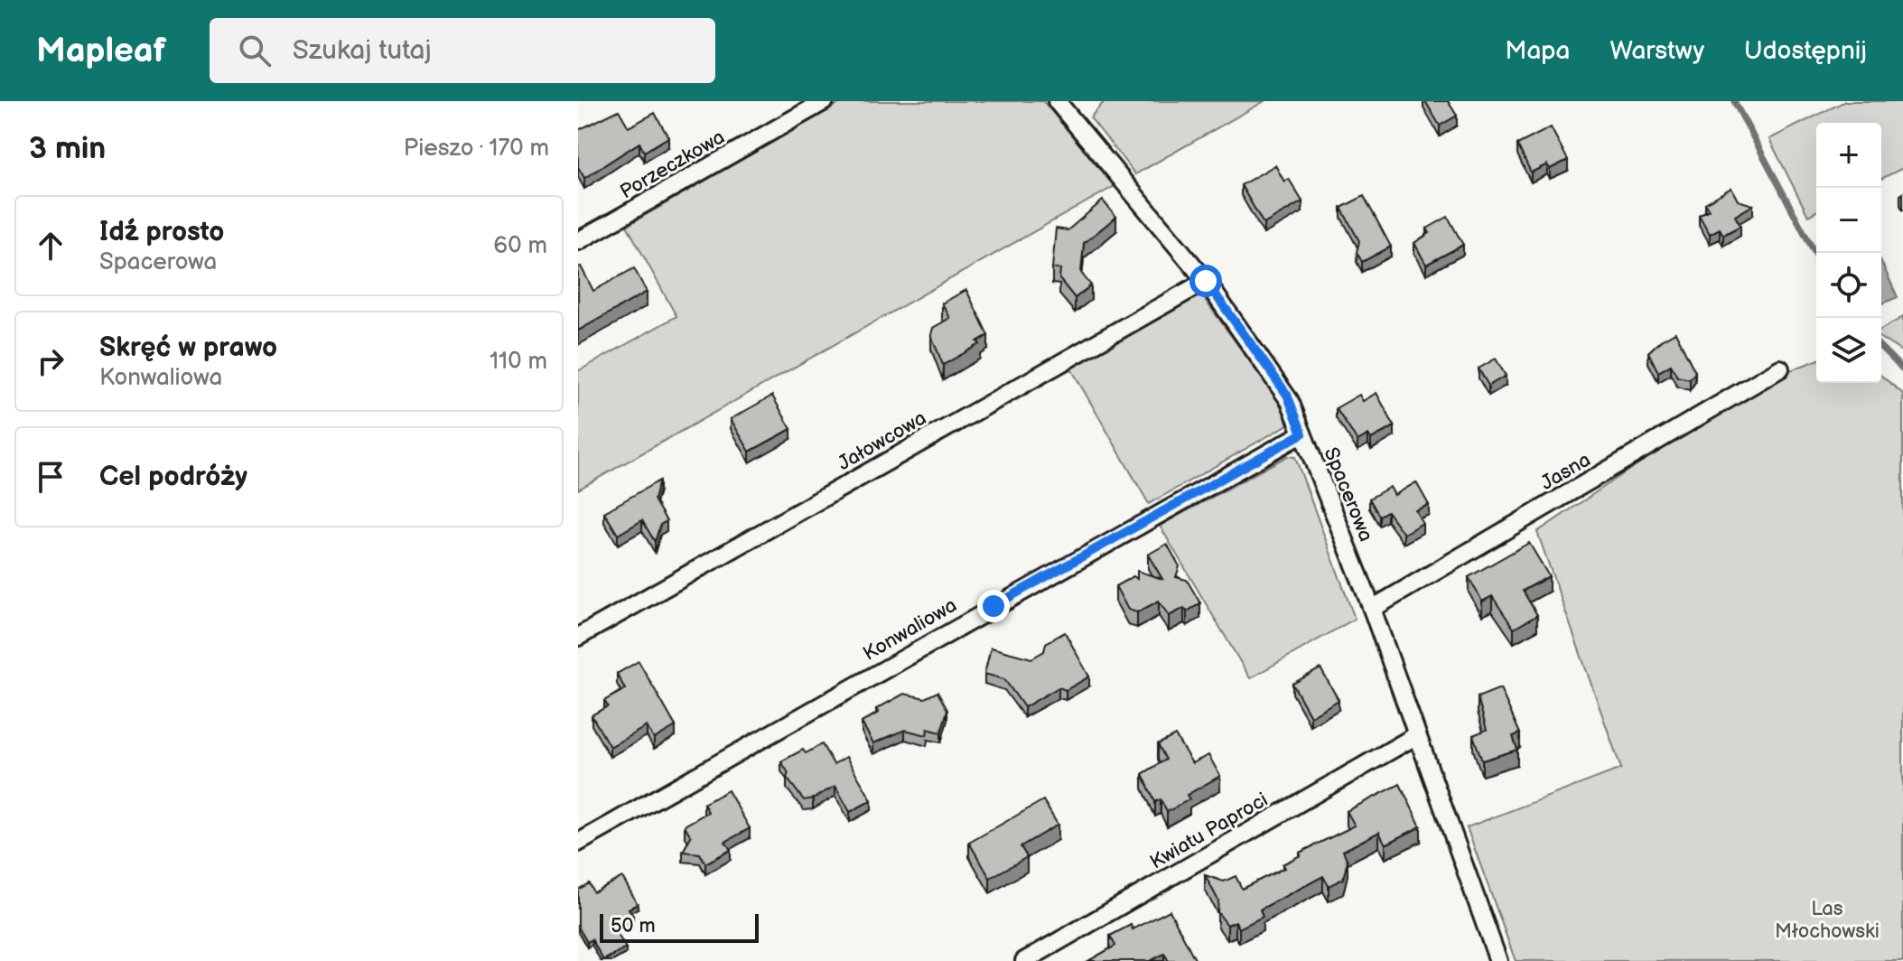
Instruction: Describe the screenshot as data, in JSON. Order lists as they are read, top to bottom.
{
  "streets": {
    "street": [
      "Porzeczkowa",
      "Jałowcowa",
      "Jasna",
      "Spacerowa",
      "Konwaliowa",
      "Kwiatu Paproci"
    ]
  },
  "crossings": [
    ["Jałowcowa", "Spacerowa"],
    ["Jasna", "Spacerowa"],
    ["Spacerowa", "Konwaliowa"],
    ["Spacerowa", "Kwiatu Paproci"]
  ],
  "parks": ["Las Młochowski"],
  "scale_bar": "50 m",
  "page": {
    "header": "Mapleaf",
    "search": "Szukaj tutaj",
    "nav": ["Mapa", "Warstwy", "Udostępnij"],
    "heading": ["3 min", "Pieszo · 170 m"],
    "map_buttons": ["+", "−"],
    "list": [
      ["Idź prosto", "Spacerowa", "60 m"],
      ["Skręć w prawo", "Konwaliowa", "110 m"],
      "Cel podróży"
    ],
    "scale": "50 m"
  }
}
